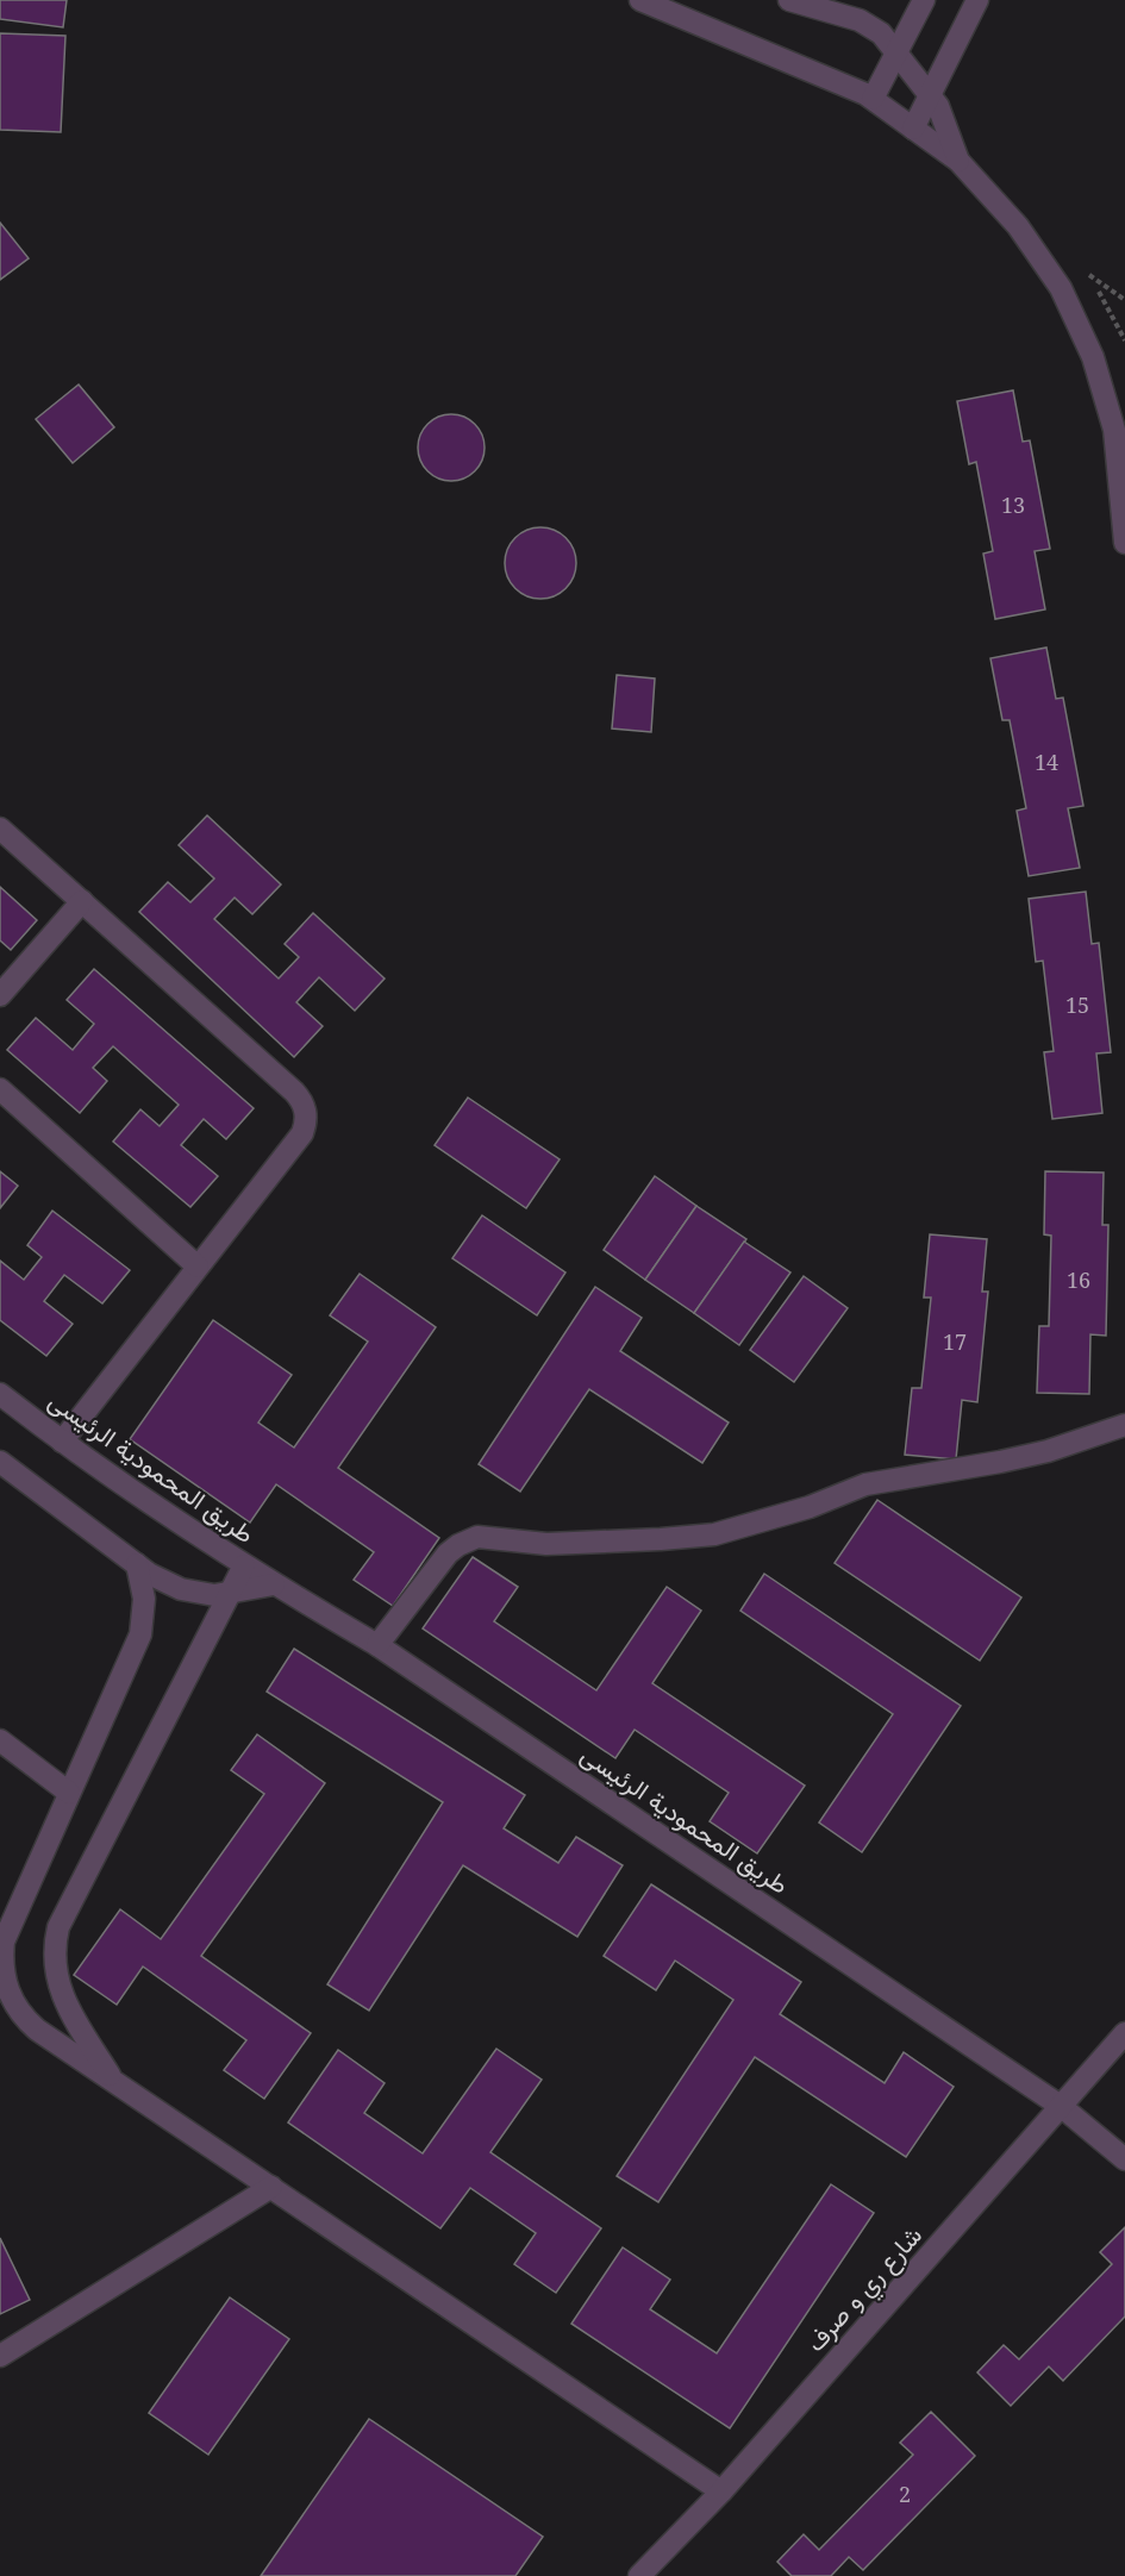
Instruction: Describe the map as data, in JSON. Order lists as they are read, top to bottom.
{
  "streets": {
    "street": ["طريق المحمودية الرئيسى", "شارع ري و صرف"]
  },
  "crossings": [
    ["طريق المحمودية الرئيسى", "شارع ري و صرف"]
  ],
  "house_numbers": [
    "13",
    "14",
    "15",
    "16",
    "17",
    "2"
  ]
}
